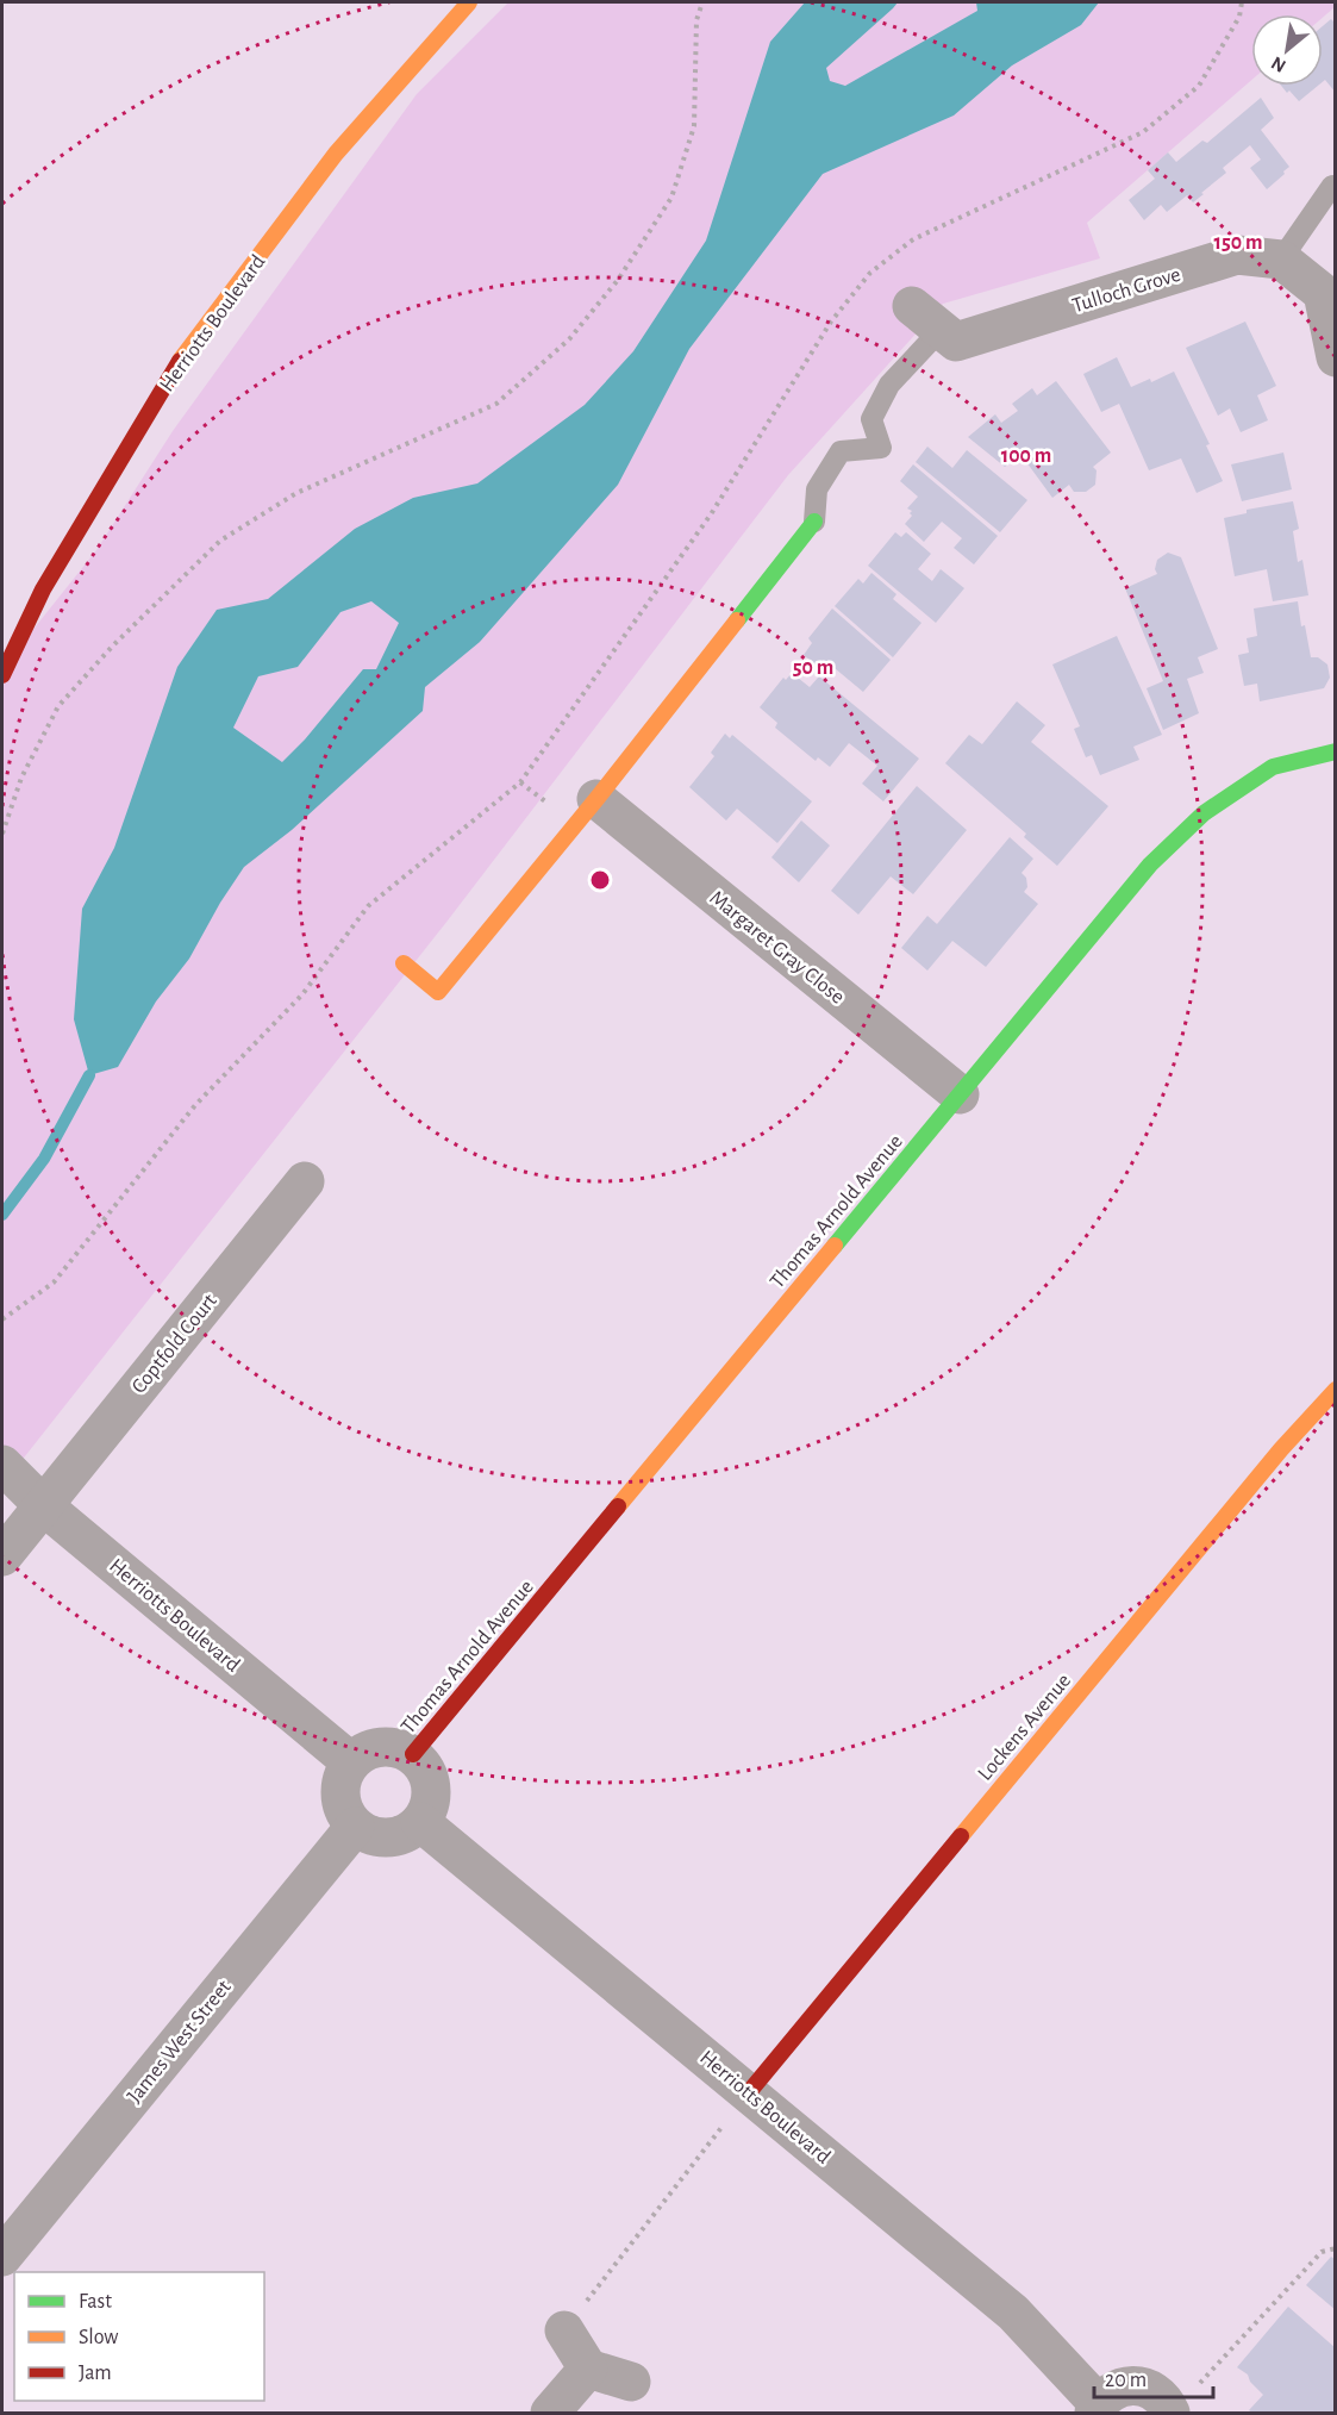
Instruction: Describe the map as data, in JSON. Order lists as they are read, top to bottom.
{
  "streets": {
    "street": [
      "Tulloch Grove",
      "Herriotts Boulevard",
      "Margaret Gray Close",
      "Thomas Arnold Avenue",
      "Coptfold Court",
      "Lockens Avenue",
      "James West Street"
    ]
  },
  "crossings": [
    ["Herriotts Boulevard", "Thomas Arnold Avenue"],
    ["Herriotts Boulevard", "Coptfold Court"],
    ["Herriotts Boulevard", "Lockens Avenue"],
    ["Herriotts Boulevard", "James West Street"],
    ["Margaret Gray Close", "Thomas Arnold Avenue"],
    ["Thomas Arnold Avenue", "James West Street"]
  ],
  "legend": ["Fast", "Slow", "Jam"],
  "scale_bar": "20 m",
  "north": "bottom left",
  "rings": ["150 m", "100 m", "50 m"]
}
